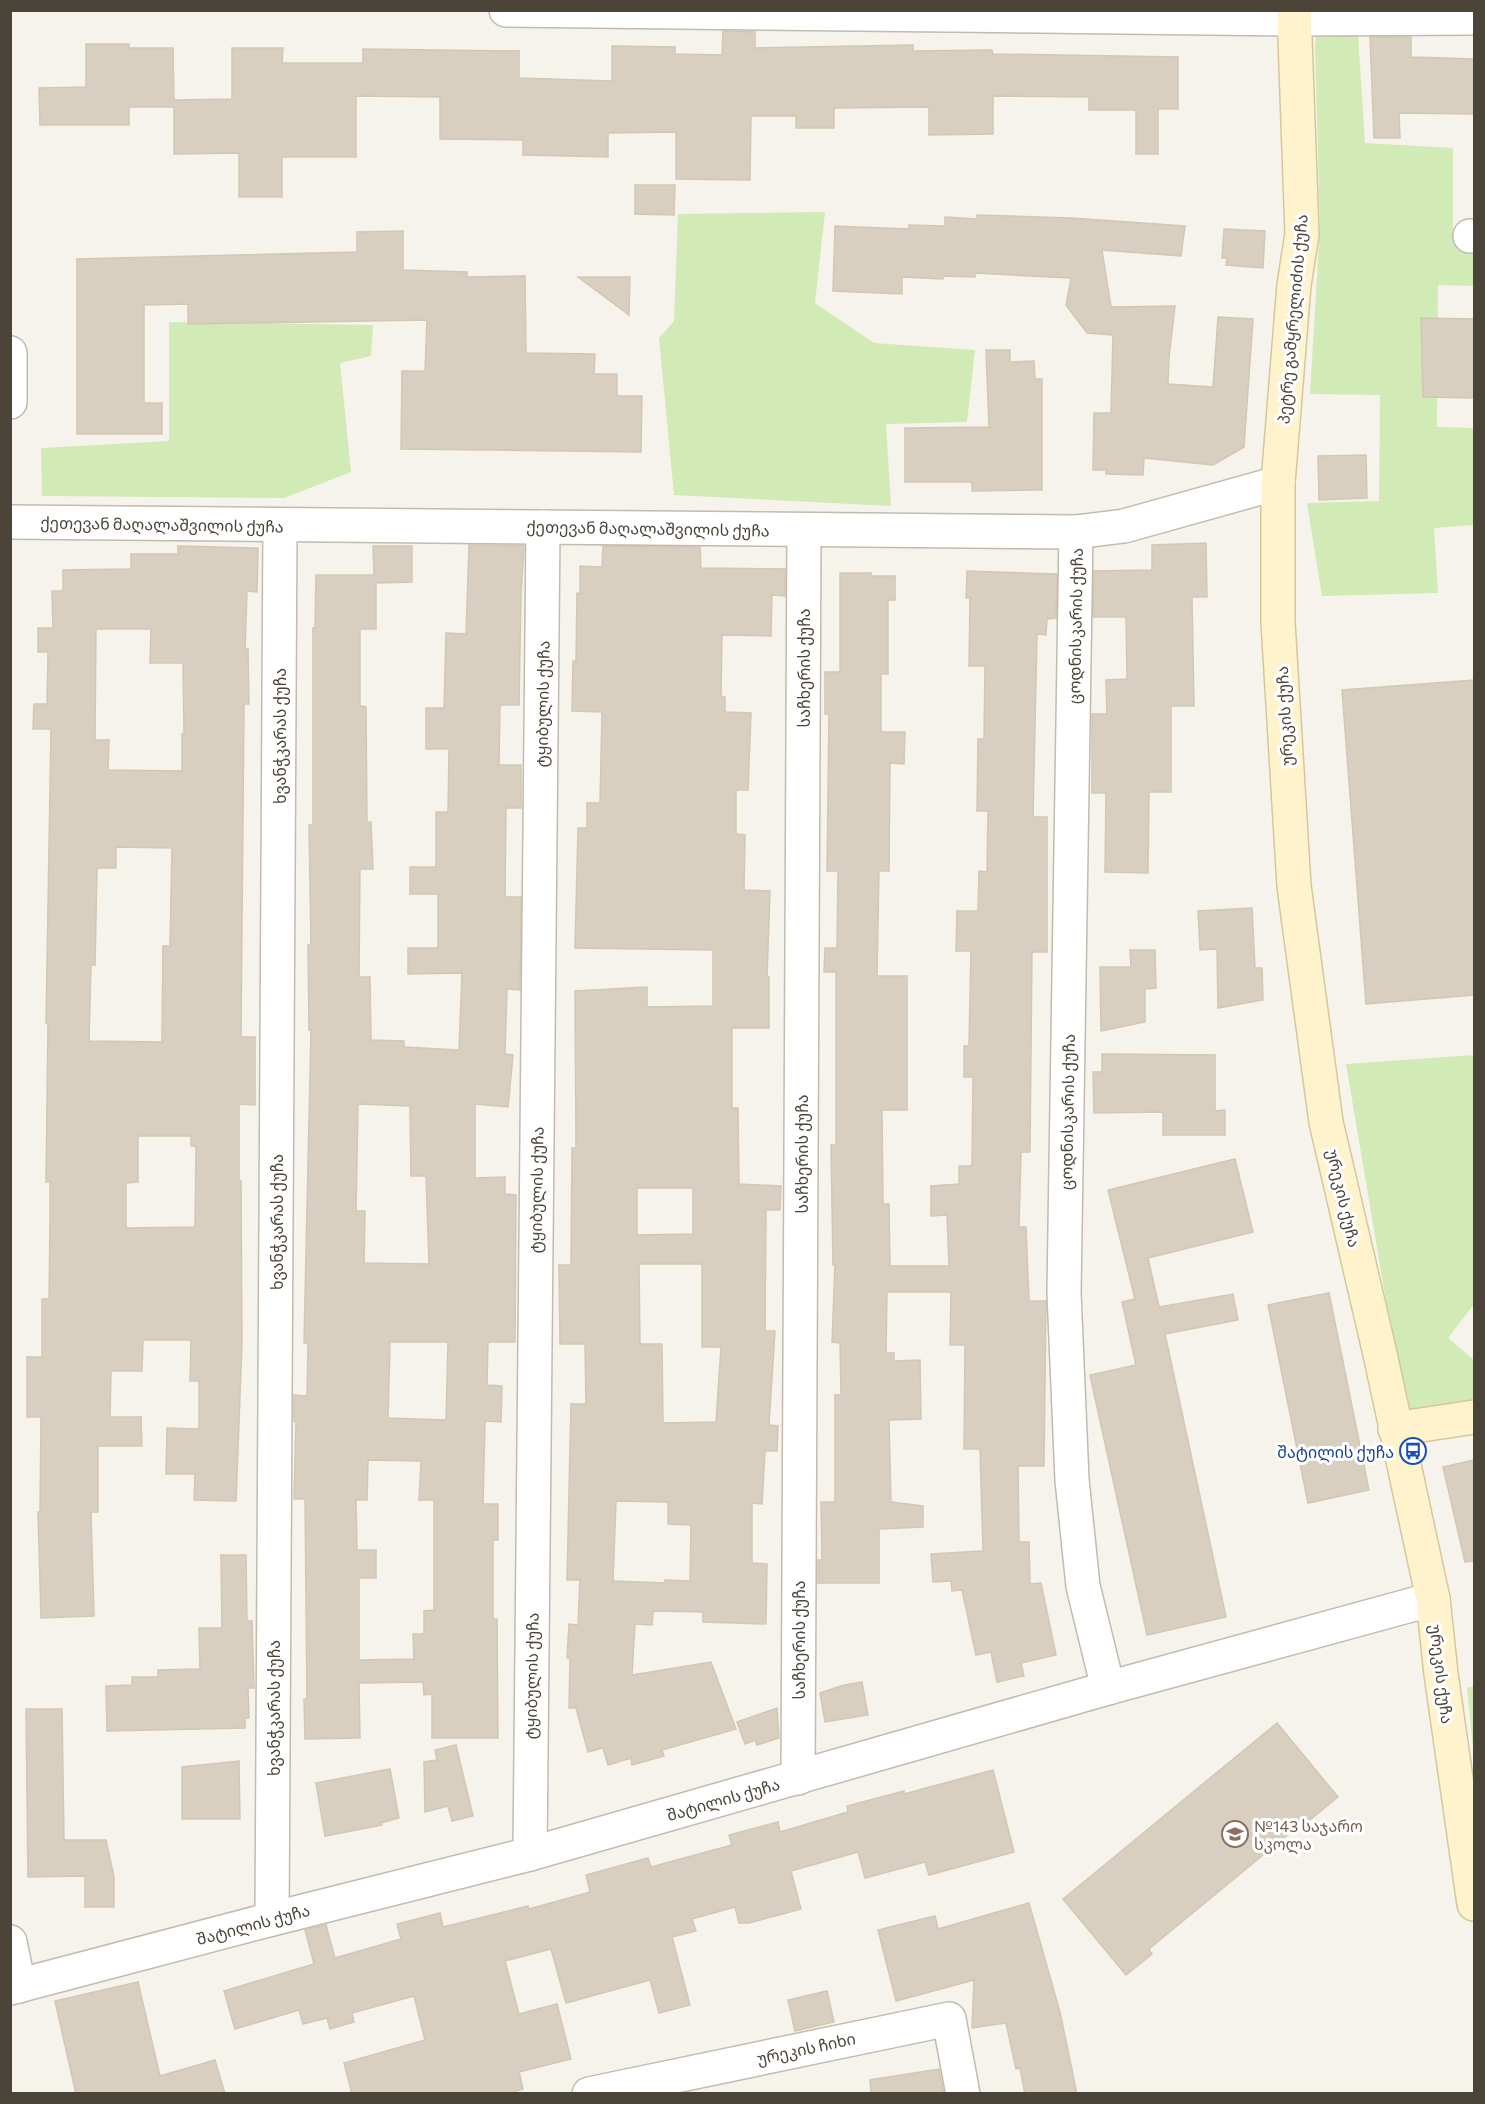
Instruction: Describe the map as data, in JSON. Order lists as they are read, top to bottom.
{
  "streets": {
    "street": [
      "პეტრე გამყრელიძის ქუჩა",
      "ქეთევან მაღალაშვილის ქუჩა",
      "ცოდნისკარის ქუჩა",
      "საჩხერის ქუჩა",
      "ტყიბულის ქუჩა",
      "ურეკის ქუჩა",
      "ხვანჭკარას ქუჩა",
      "შატილის ქუჩა",
      "ურეკის ჩიხი"
    ]
  },
  "crossings": [
    ["პეტრე გამყრელიძის ქუჩა", "ქეთევან მაღალაშვილის ქუჩა"],
    ["პეტრე გამყრელიძის ქუჩა", "ურეკის ქუჩა"],
    ["ქეთევან მაღალაშვილის ქუჩა", "ცოდნისკარის ქუჩა"],
    ["ქეთევან მაღალაშვილის ქუჩა", "საჩხერის ქუჩა"],
    ["ქეთევან მაღალაშვილის ქუჩა", "ტყიბულის ქუჩა"],
    ["ქეთევან მაღალაშვილის ქუჩა", "ურეკის ქუჩა"],
    ["ქეთევან მაღალაშვილის ქუჩა", "ხვანჭკარას ქუჩა"],
    ["ცოდნისკარის ქუჩა", "შატილის ქუჩა"],
    ["საჩხერის ქუჩა", "შატილის ქუჩა"],
    ["ტყიბულის ქუჩა", "შატილის ქუჩა"],
    ["ურეკის ქუჩა", "შატილის ქუჩა"],
    ["ხვანჭკარას ქუჩა", "შატილის ქუჩა"]
  ],
  "places": {
    "bus stop": ["შატილის ქუჩა"],
    "school or university": ["№143 საჯარო სკოლა"]
  }
}
